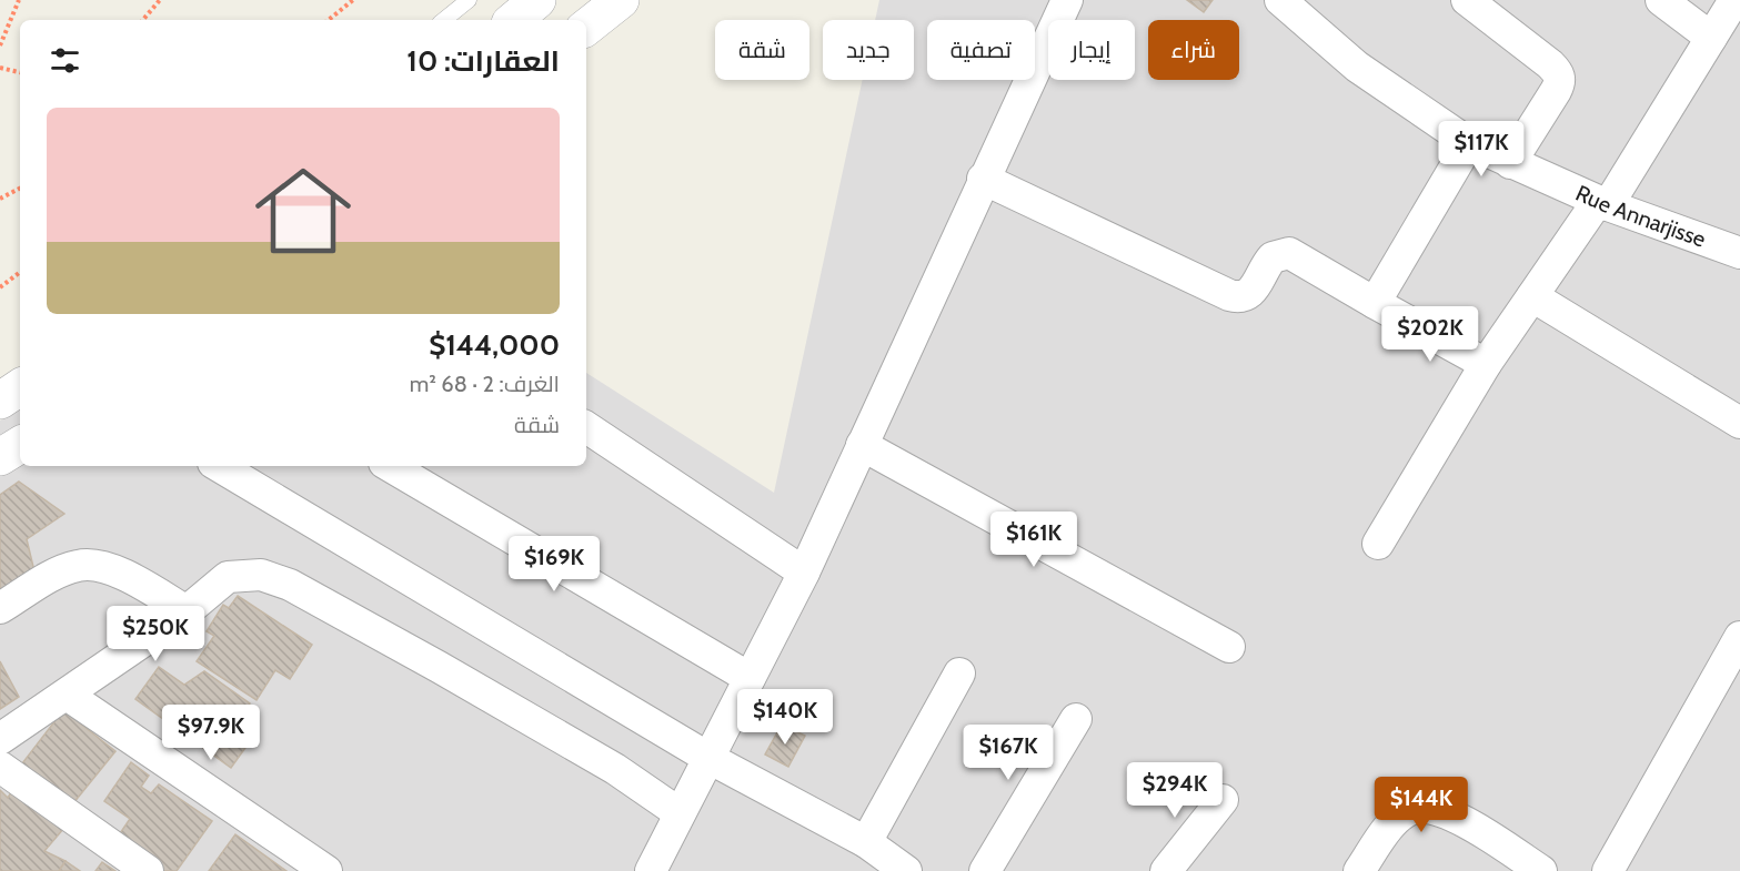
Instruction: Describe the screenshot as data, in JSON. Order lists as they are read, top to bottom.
{
  "streets": {
    "street": ["Rue Annarjisse"]
  },
  "page": {
    "chip": [
      "شراء",
      "إيجار",
      "تصفية",
      "جديد",
      "شقة"
    ],
    "heading": "العقارات: 10",
    "list": [
      {
        "name": "$144,000",
        "note": "الغرف: 2 · 68 m² · شقة"
      }
    ],
    "price": [
      "$117K",
      "$202K",
      "$161K",
      "$169K",
      "$250K",
      "$140K",
      "$97.9K",
      "$167K",
      "$294K",
      "$144K"
    ]
  }
}
